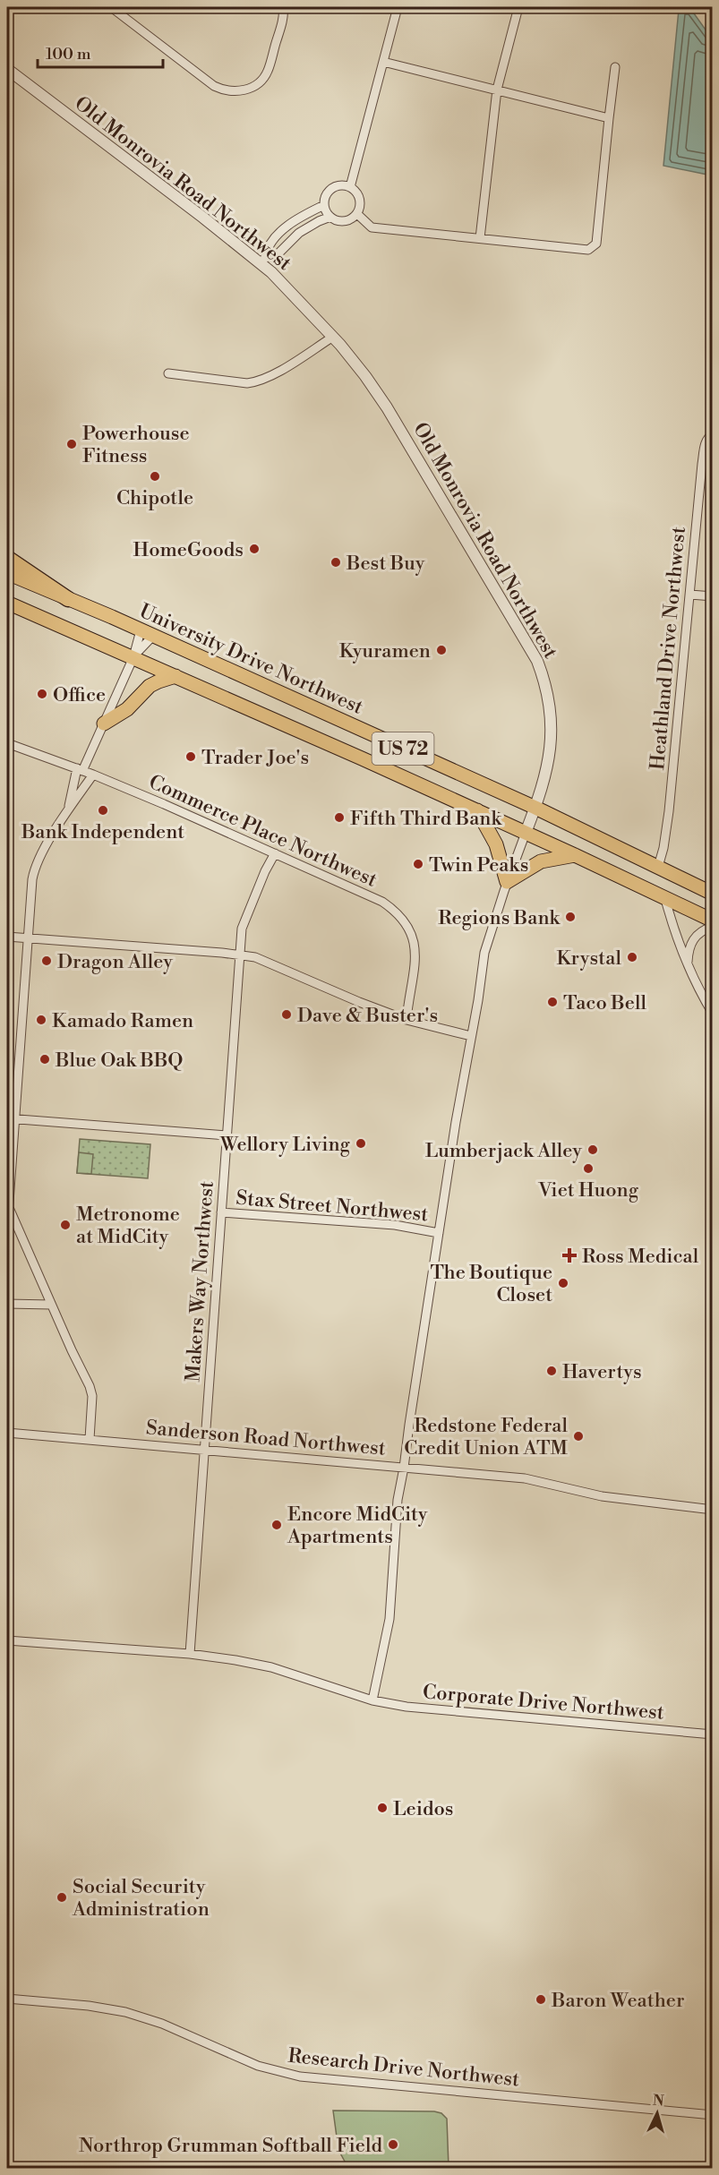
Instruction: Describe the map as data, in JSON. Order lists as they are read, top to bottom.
{
  "streets": {
    "highway": ["University Drive Northwest", "US 72"],
    "street": [
      "Old Monrovia Road Northwest",
      "Heathland Drive Northwest",
      "Commerce Place Northwest",
      "Stax Street Northwest",
      "Makers Way Northwest",
      "Sanderson Road Northwest",
      "Corporate Drive Northwest",
      "Research Drive Northwest"
    ]
  },
  "crossings": [
    ["Old Monrovia Road Northwest", "University Drive Northwest"],
    ["Old Monrovia Road Northwest", "US 72"],
    ["Old Monrovia Road Northwest", "Stax Street Northwest"],
    ["Old Monrovia Road Northwest", "Sanderson Road Northwest"],
    ["Old Monrovia Road Northwest", "Corporate Drive Northwest"],
    ["Heathland Drive Northwest", "University Drive Northwest"],
    ["Commerce Place Northwest", "Makers Way Northwest"],
    ["Stax Street Northwest", "Makers Way Northwest"],
    ["Makers Way Northwest", "Sanderson Road Northwest"]
  ],
  "places": {
    "other": [
      "Powerhouse Fitness",
      "Chipotle",
      "HomeGoods",
      "Best Buy",
      "Kyuramen",
      "Office",
      "Trader Joe's",
      "Bank Independent",
      "Fifth Third Bank",
      "Twin Peaks",
      "Regions Bank",
      "Krystal",
      "Dragon Alley",
      "Taco Bell",
      "Dave & Buster's",
      "Kamado Ramen",
      "Blue Oak BBQ",
      "Wellory Living",
      "Lumberjack Alley",
      "Viet Huong",
      "Metronome at MidCity",
      "The Boutique Closet",
      "Havertys",
      "Redstone Federal Credit Union ATM",
      "Encore MidCity Apartments",
      "Leidos",
      "Social Security Administration",
      "Baron Weather",
      "Northrop Grumman Softball Field"
    ],
    "health": ["Ross Medical"]
  },
  "scale_bar": "100 m",
  "north": "top"
}
